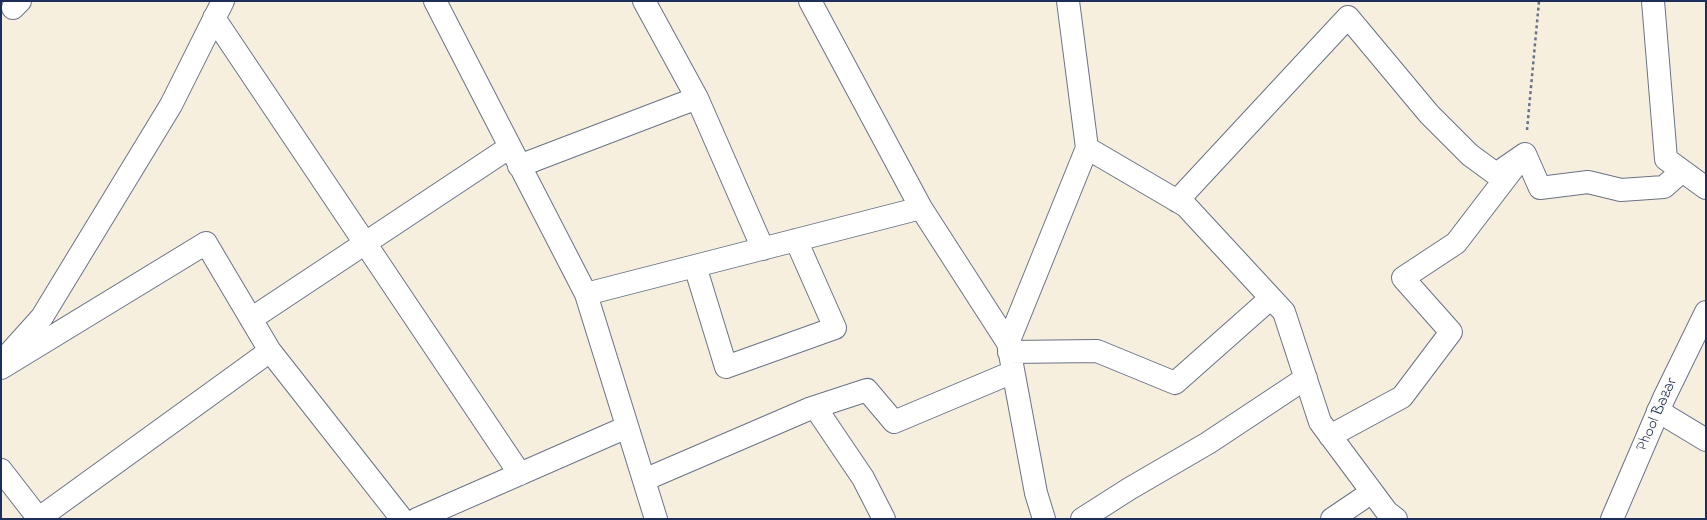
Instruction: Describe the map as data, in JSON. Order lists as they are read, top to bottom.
{
  "streets": {
    "street": ["Phool Bazar"]
  }
}
